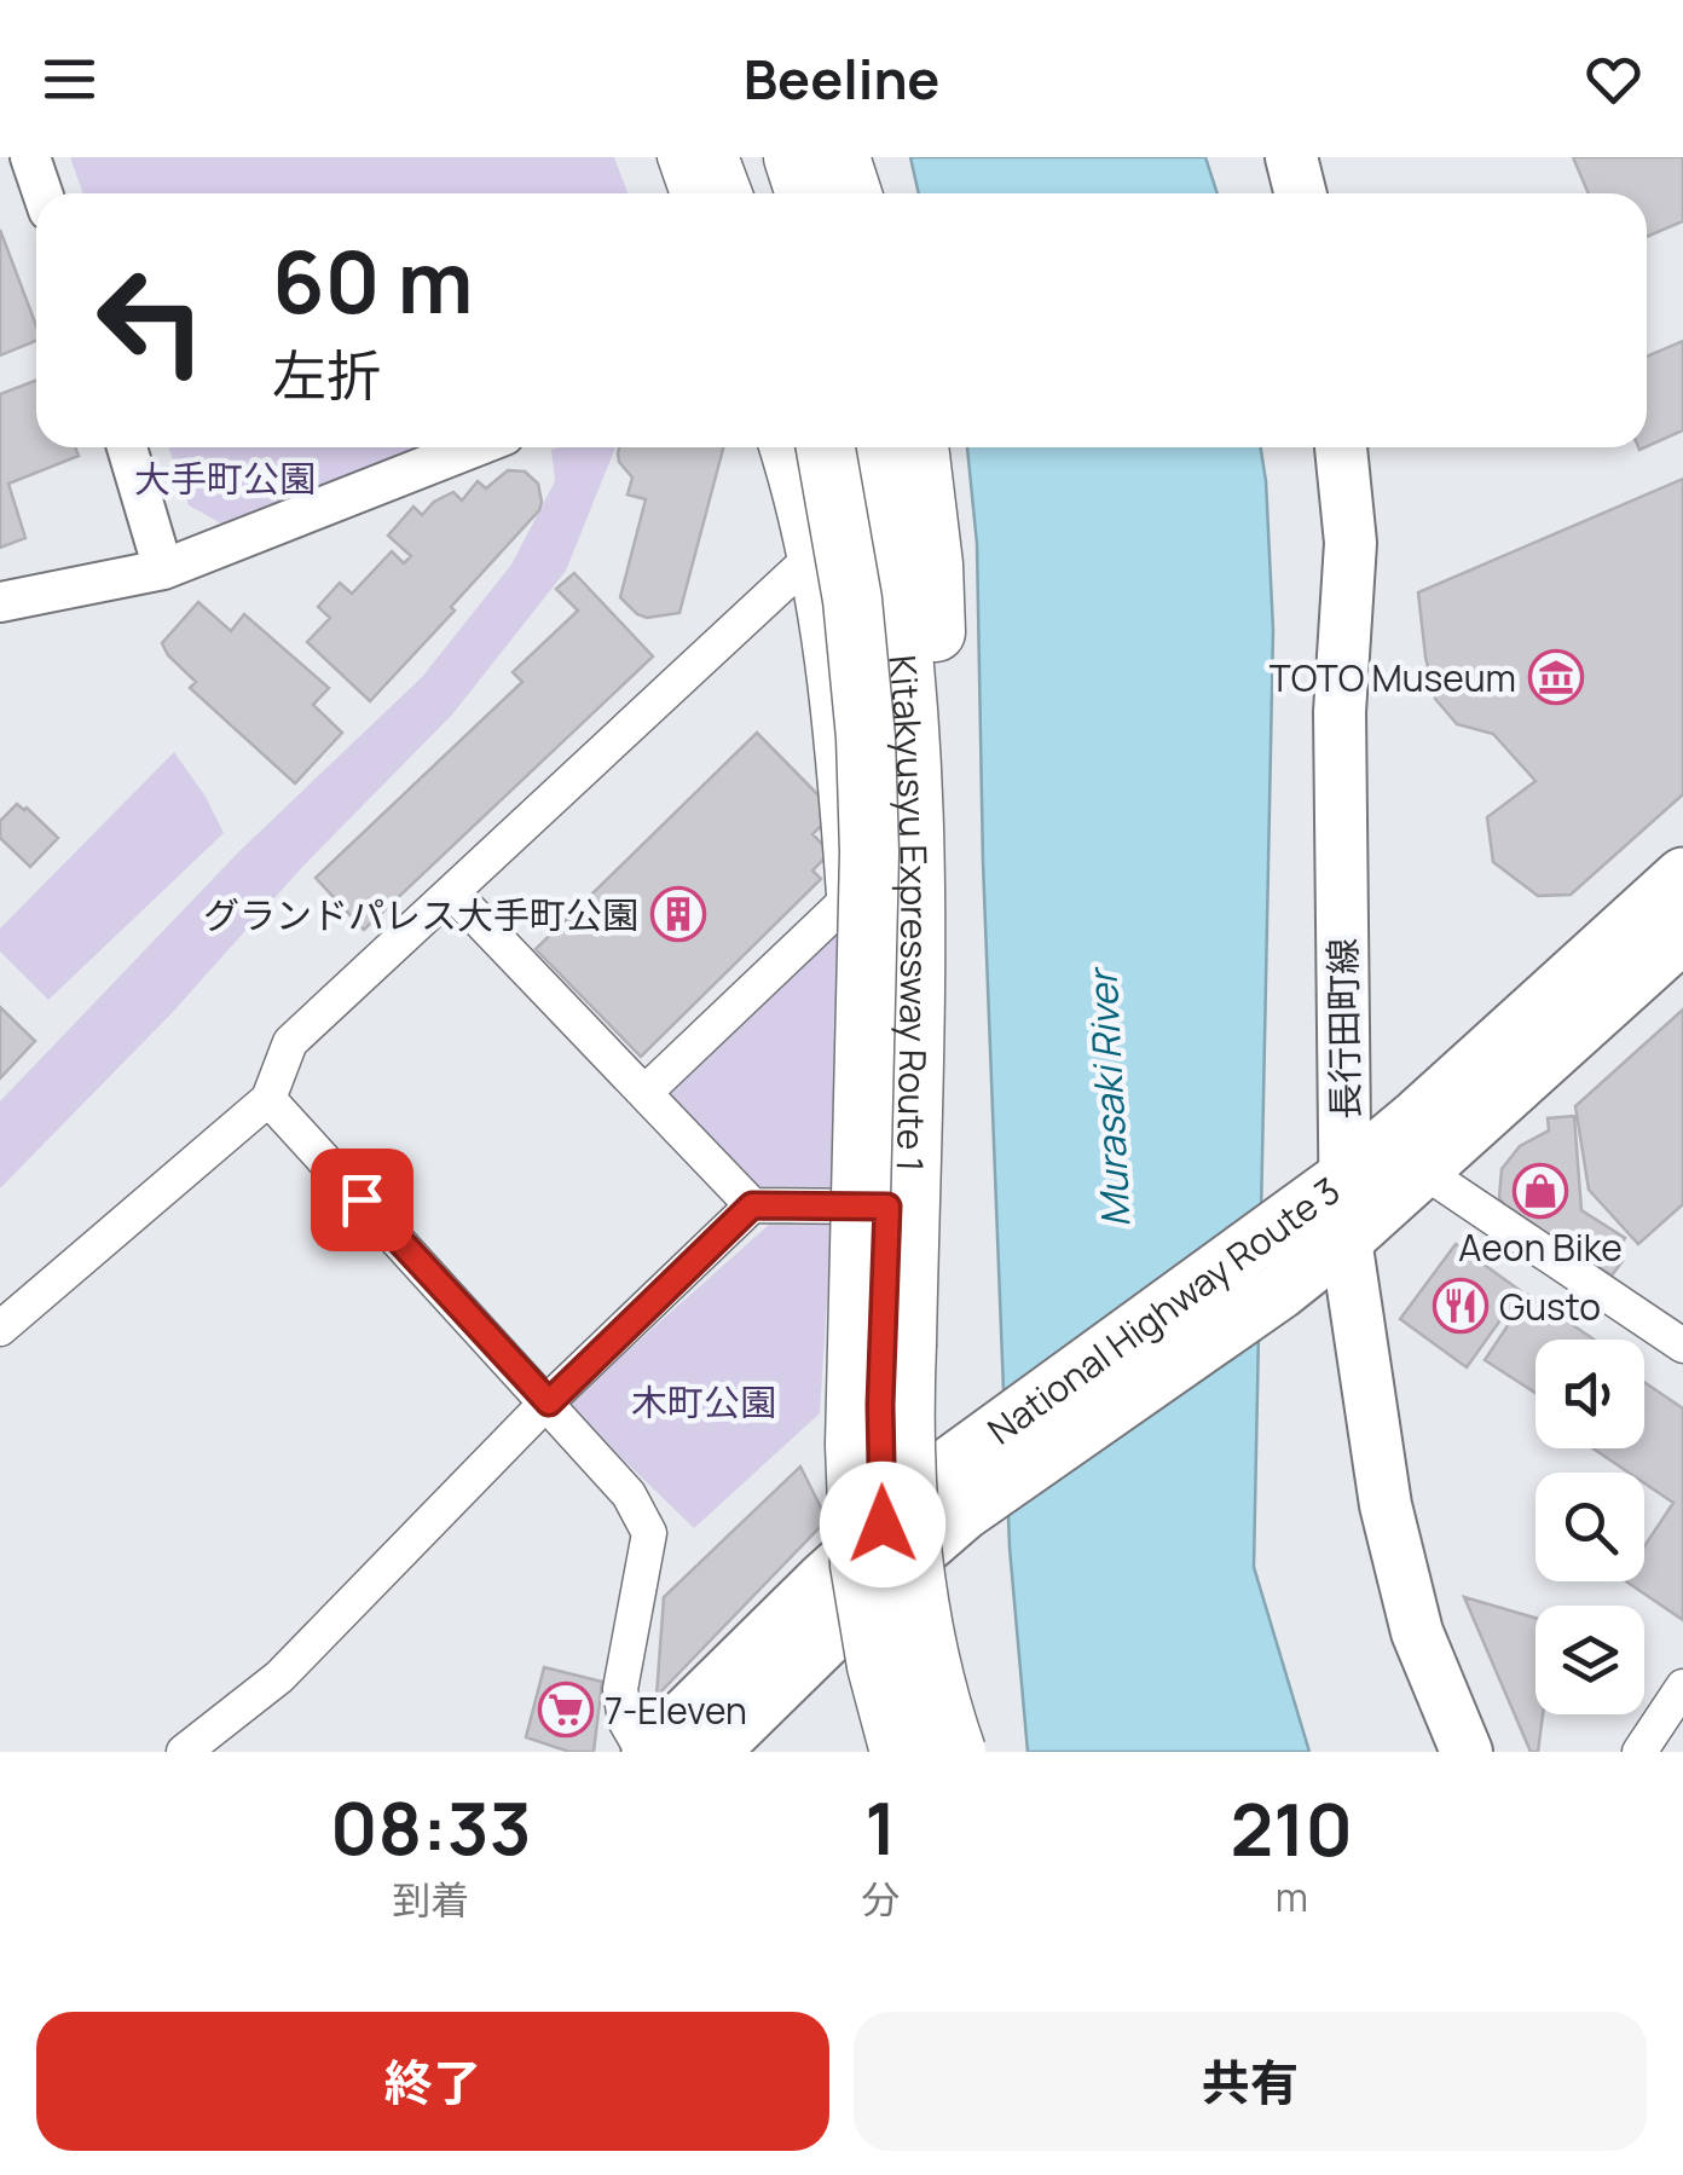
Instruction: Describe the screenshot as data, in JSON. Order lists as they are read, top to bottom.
{
  "streets": {
    "highway": ["Kitakyusyu Expressway Route 1", "National Highway Route 3"],
    "main road": ["長行田町線"]
  },
  "crossings": [
    ["長行田町線", "National Highway Route 3"]
  ],
  "water": ["Murasaki River"],
  "parks": ["大手町公園", "木町公園"],
  "places": {
    "museum": ["TOTO Museum"],
    "building": ["グランドパレス大手町公園"],
    "shop": ["Aeon Bike"],
    "restaurant": ["Gusto"],
    "supermarket": ["7-Eleven"]
  },
  "page": {
    "header": "Beeline",
    "turn": ["60 m", "左折"],
    "eta": [
      "08:33",
      "到着",
      "1",
      "分",
      "210",
      "m"
    ],
    "buttons": ["終了", "共有"]
  }
}
